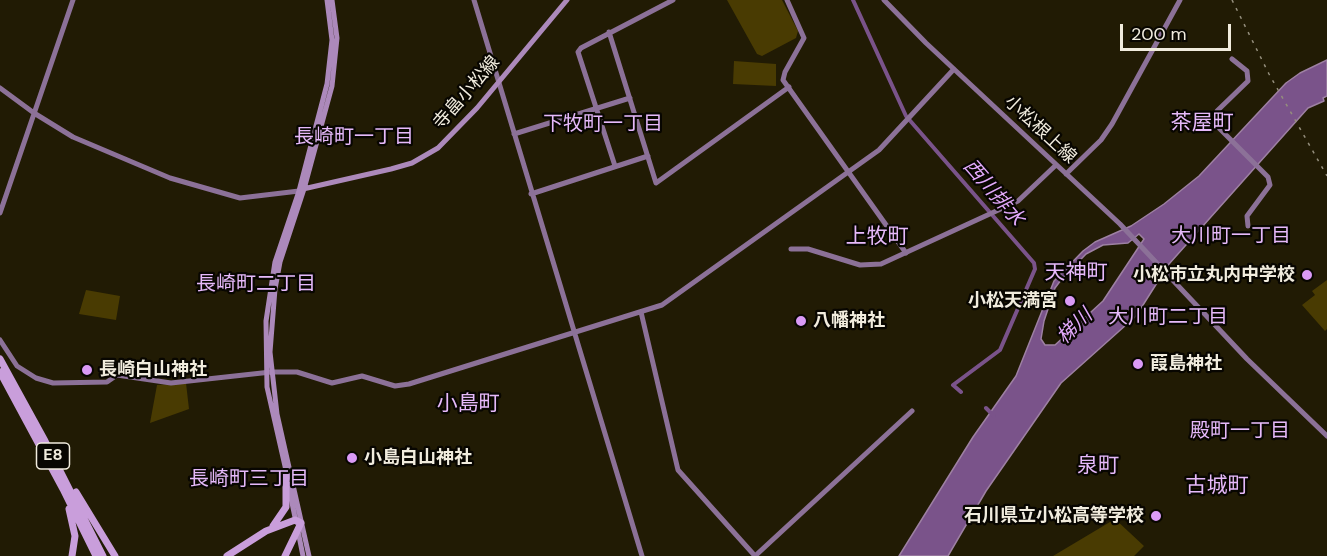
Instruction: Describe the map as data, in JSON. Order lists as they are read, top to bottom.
{
  "streets": {
    "highway": ["E8"],
    "main road": ["寺畠小松線"],
    "street": ["小松根上線"]
  },
  "districts": [
    "茶屋町",
    "下牧町一丁目",
    "長崎町一丁目",
    "上牧町",
    "大川町一丁目",
    "天神町",
    "長崎町二丁目",
    "大川町二丁目",
    "小島町",
    "殿町一丁目",
    "泉町",
    "長崎町三丁目",
    "古城町"
  ],
  "water": ["西川排水", "梯川"],
  "places": [
    "小松市立丸内中学校",
    "小松天満宮",
    "八幡神社",
    "葭島神社",
    "長崎白山神社",
    "小島白山神社",
    "石川県立小松高等学校"
  ],
  "scale_bar": "200 m"
}
